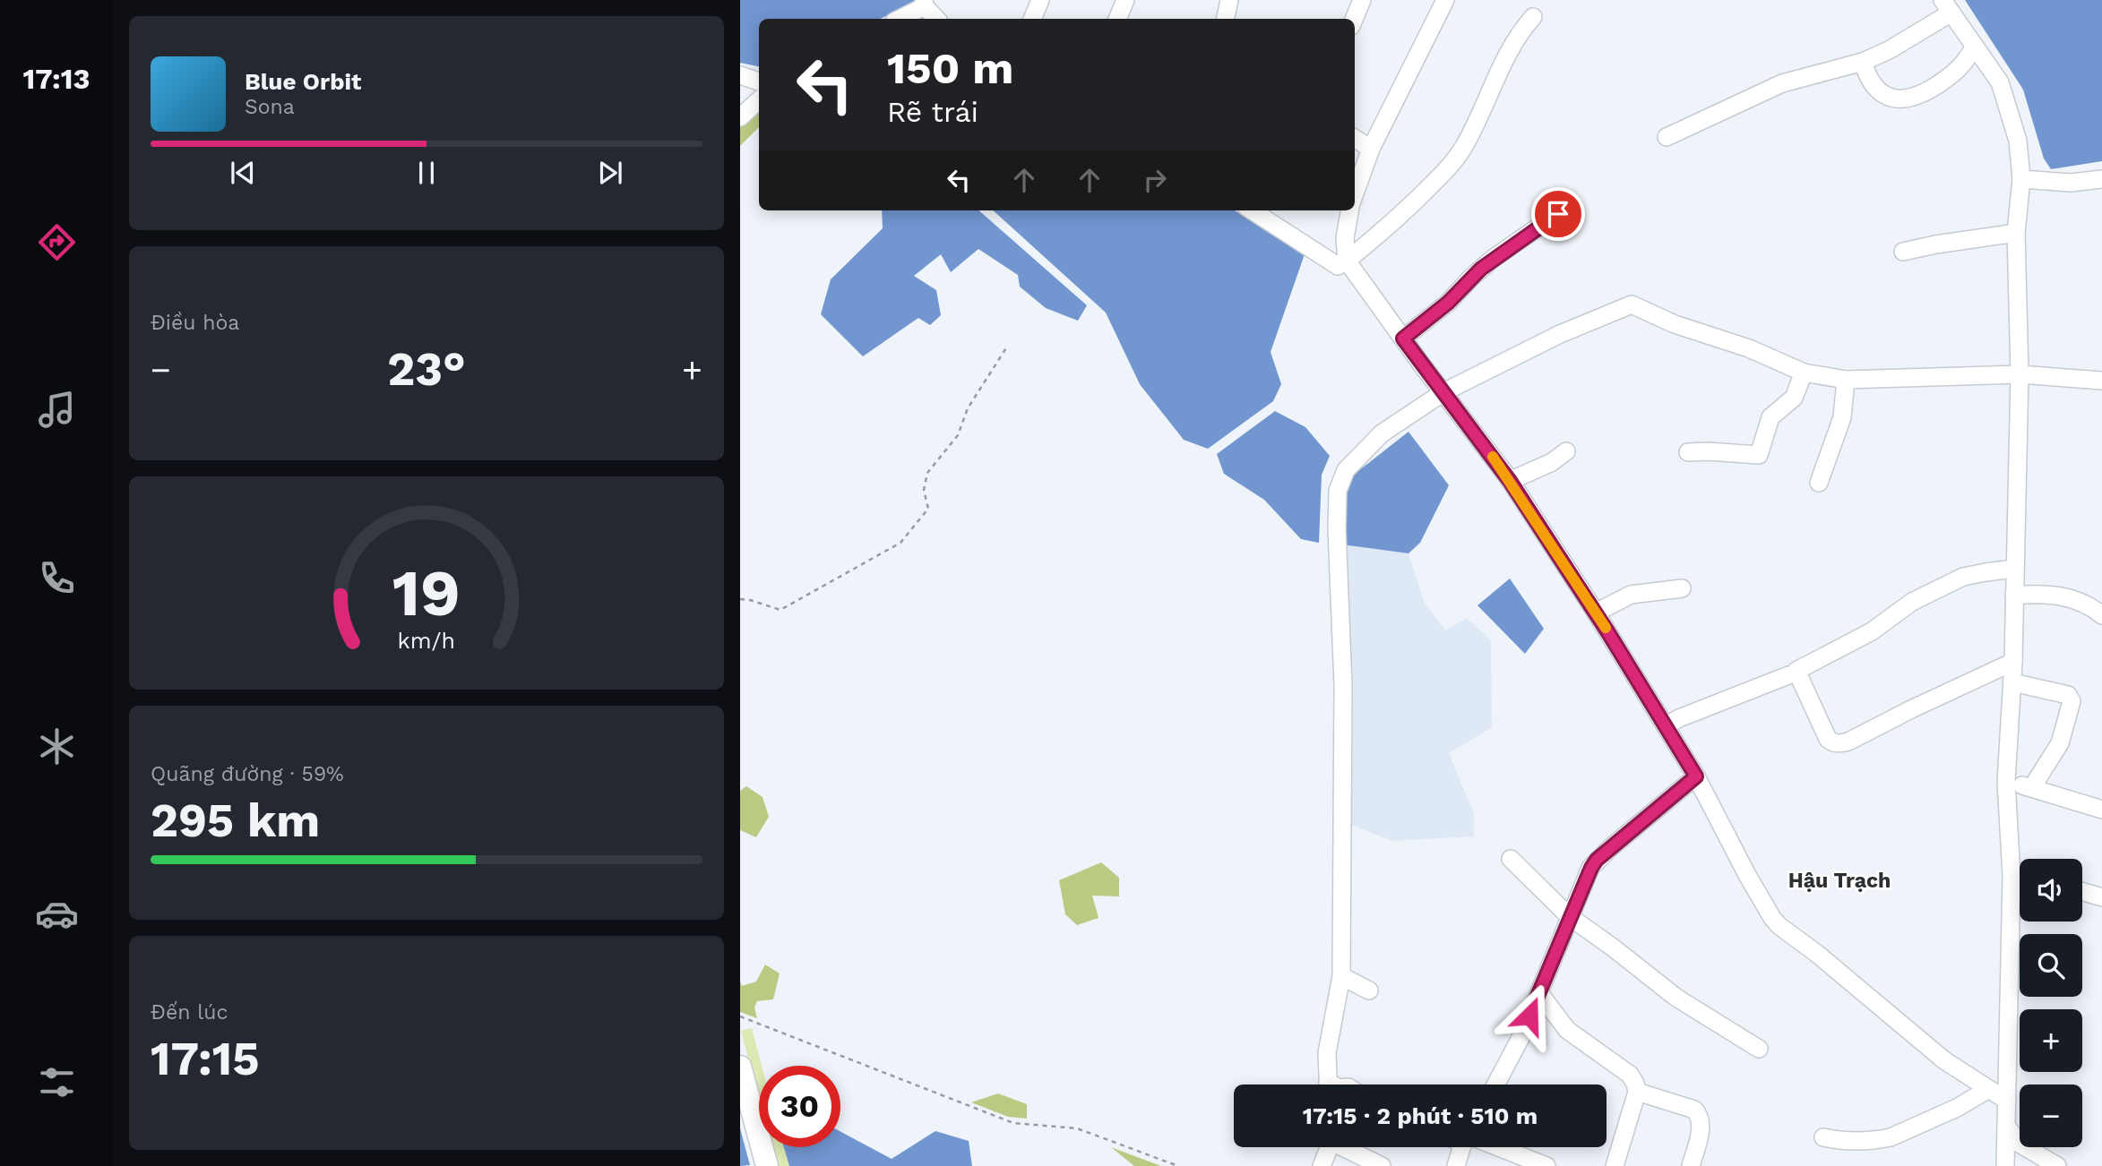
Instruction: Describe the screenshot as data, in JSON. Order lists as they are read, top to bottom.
{
  "districts": ["Hậu Trạch"],
  "page": {
    "tabs": "17:13",
    "turn": ["150 m", "Rẽ trái"],
    "song": ["Blue Orbit", "Sona"],
    "tile": [
      "Điều hòa",
      ["Quãng đường · 59%", "295 km"],
      ["Đến lúc", "17:15"]
    ],
    "heat": ["−", "23°", "+"],
    "map_buttons": ["+", "−"],
    "limit": "30",
    "trip": "17:15 · 2 phút · 510 m",
    "gauge": ["19", "km/h"]
  }
}
